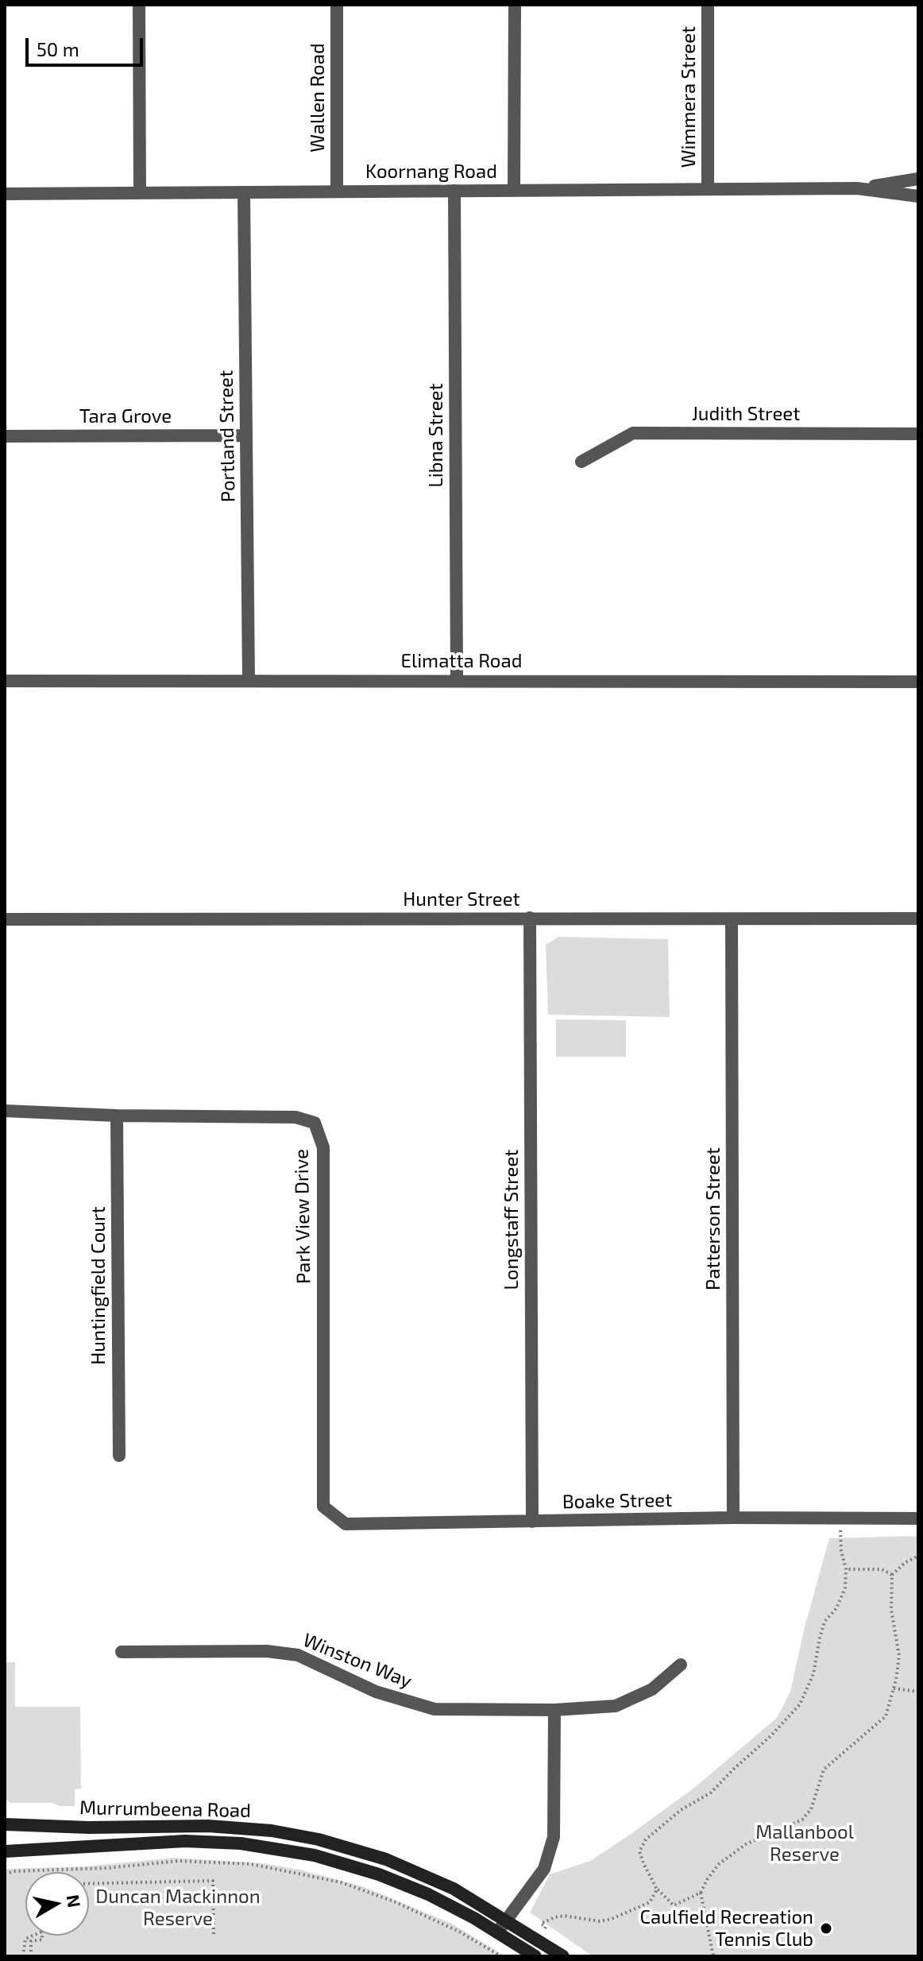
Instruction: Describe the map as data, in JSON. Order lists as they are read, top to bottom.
{
  "streets": {
    "main road": ["Murrumbeena Road"],
    "street": [
      "Wimmera Street",
      "Wallen Road",
      "Koornang Road",
      "Judith Street",
      "Tara Grove",
      "Libna Street",
      "Portland Street",
      "Elimatta Road",
      "Hunter Street",
      "Park View Drive",
      "Patterson Street",
      "Longstaff Street",
      "Huntingfield Court",
      "Boake Street",
      "Winston Way"
    ]
  },
  "crossings": [
    ["Wimmera Street", "Koornang Road"],
    ["Wallen Road", "Koornang Road"],
    ["Koornang Road", "Libna Street"],
    ["Koornang Road", "Portland Street"],
    ["Tara Grove", "Portland Street"],
    ["Libna Street", "Elimatta Road"],
    ["Portland Street", "Elimatta Road"],
    ["Hunter Street", "Patterson Street"],
    ["Hunter Street", "Longstaff Street"],
    ["Park View Drive", "Huntingfield Court"],
    ["Park View Drive", "Boake Street"],
    ["Patterson Street", "Boake Street"],
    ["Longstaff Street", "Boake Street"]
  ],
  "parks": ["Mallanbool Reserve", "Duncan Mackinnon Reserve"],
  "places": ["Caulfield Recreation Tennis Club"],
  "scale_bar": "50 m",
  "north": "right"
}
